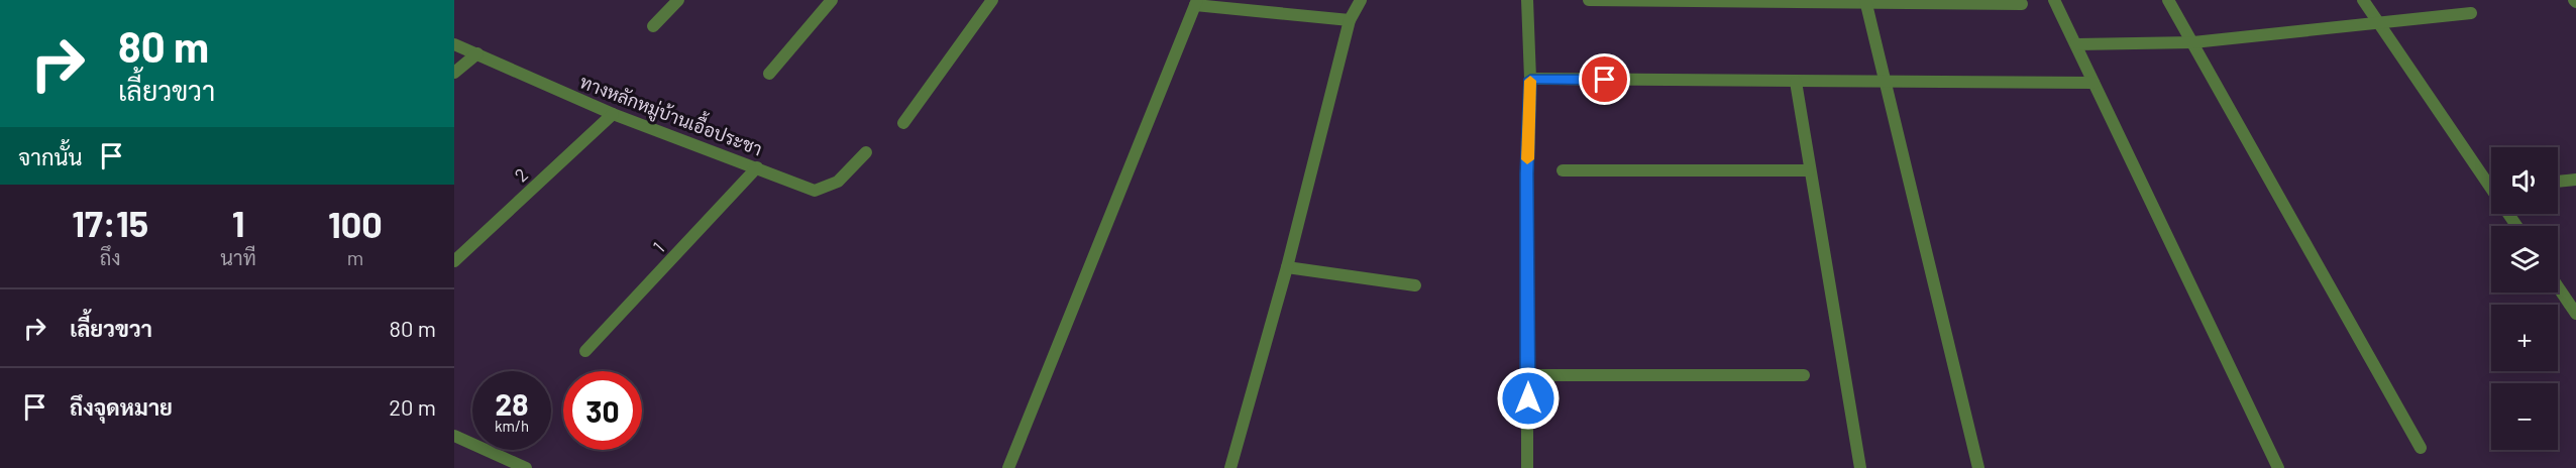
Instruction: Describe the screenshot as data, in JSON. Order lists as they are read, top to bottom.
{
  "streets": {
    "street": ["ทางหลักหมู่บ้านเอื้อประชา", "2", "1"]
  },
  "crossings": [
    ["ทางหลักหมู่บ้านเอื้อประชา", "2"],
    ["ทางหลักหมู่บ้านเอื้อประชา", "1"]
  ],
  "page": {
    "turn": ["80 m", "เลี้ยวขวา"],
    "then": "จากนั้น",
    "map_buttons": ["+", "−"],
    "eta": [
      "17:15",
      "ถึง",
      "1",
      "นาที",
      "100",
      "m"
    ],
    "list": [
      {
        "name": "เลี้ยวขวา",
        "value": "80 m"
      },
      {
        "name": "ถึงจุดหมาย",
        "value": "20 m"
      }
    ],
    "speed": "28 km/h",
    "limit": "30"
  }
}
